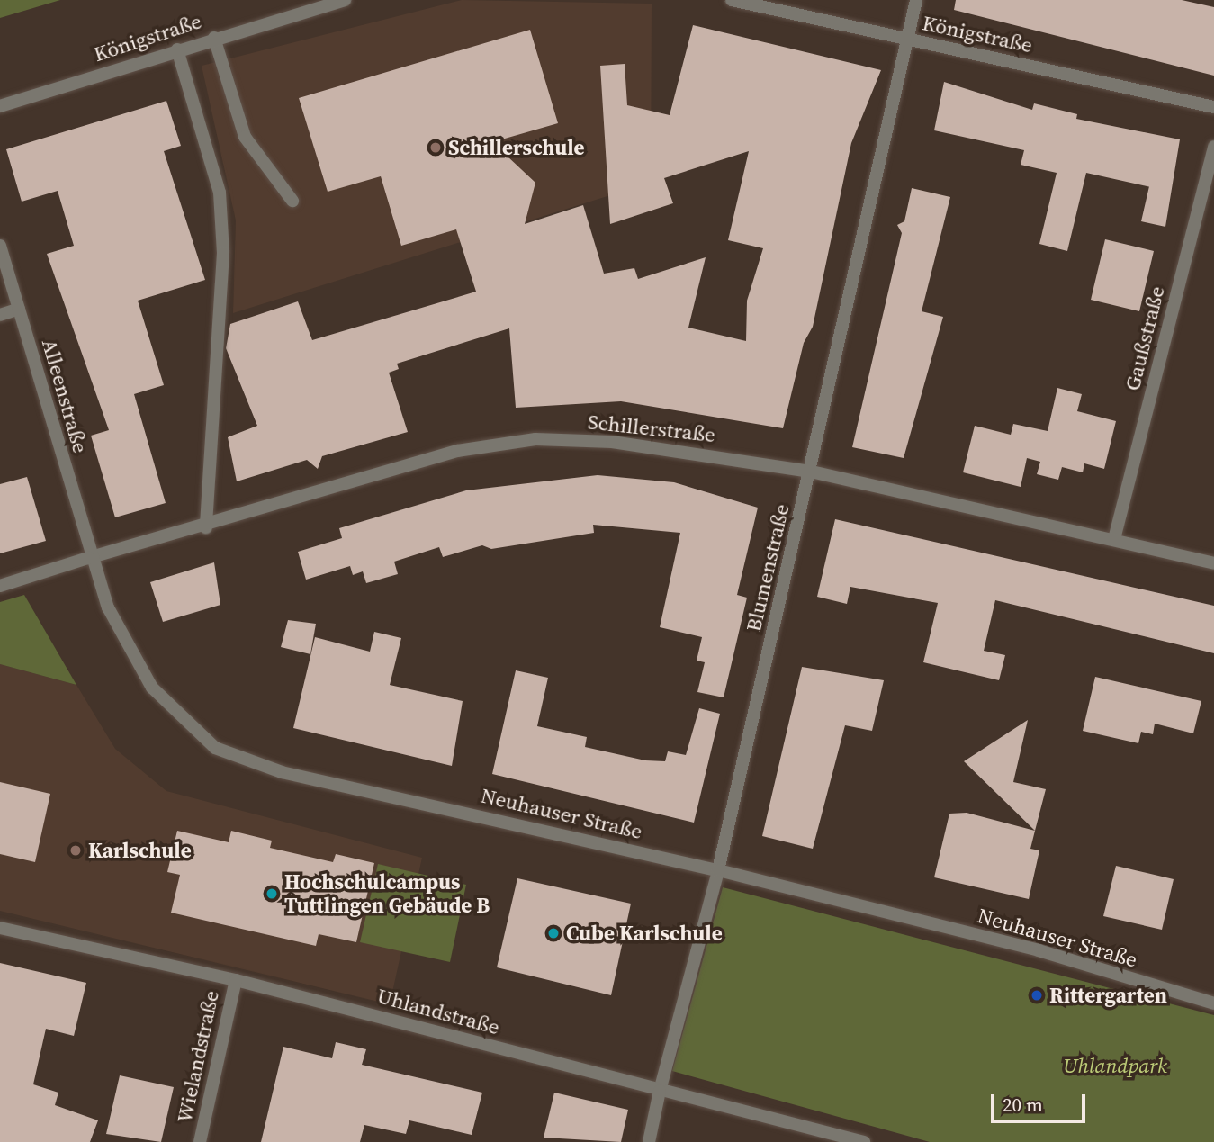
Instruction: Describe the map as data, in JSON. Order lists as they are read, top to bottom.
{
  "streets": {
    "street": [
      "Königstraße",
      "Gaußstraße",
      "Alleenstraße",
      "Schillerstraße",
      "Blumenstraße",
      "Neuhauser Straße",
      "Uhlandstraße",
      "Wielandstraße"
    ]
  },
  "crossings": [
    ["Königstraße", "Blumenstraße"],
    ["Gaußstraße", "Schillerstraße"],
    ["Alleenstraße", "Schillerstraße"],
    ["Alleenstraße", "Neuhauser Straße"],
    ["Schillerstraße", "Blumenstraße"],
    ["Schillerstraße", "Neuhauser Straße"],
    ["Blumenstraße", "Neuhauser Straße"],
    ["Blumenstraße", "Uhlandstraße"],
    ["Uhlandstraße", "Wielandstraße"]
  ],
  "parks": ["Uhlandpark"],
  "places": [
    "Schillerschule",
    "Karlschule",
    "Hochschulcampus Tuttlingen Gebäude B",
    "Cube Karlschule",
    "Rittergarten"
  ],
  "scale_bar": "20 m"
}
